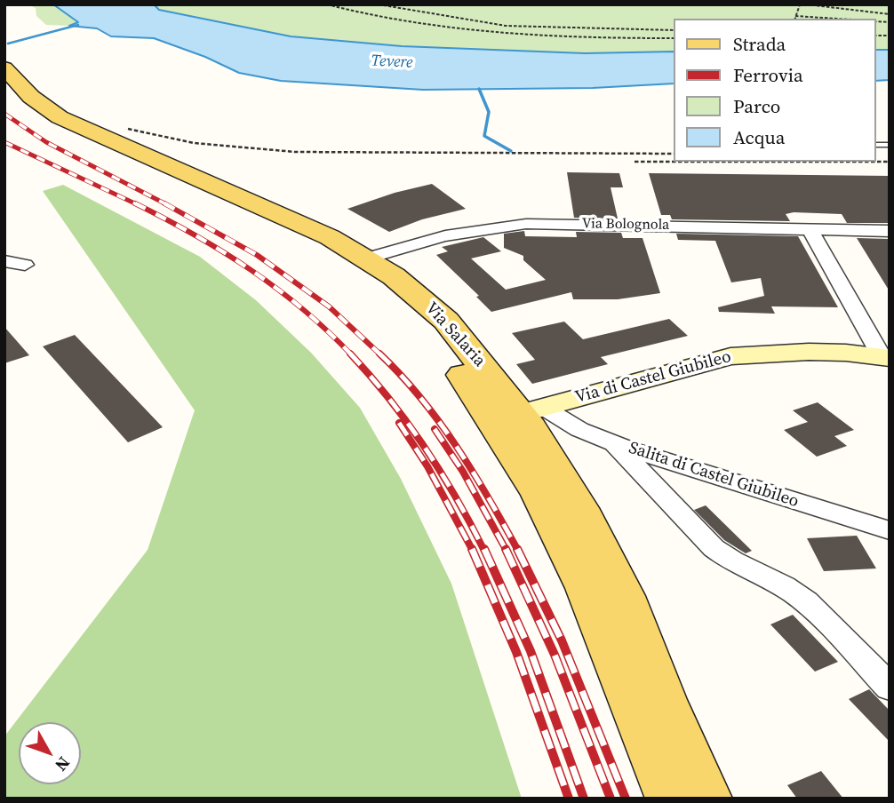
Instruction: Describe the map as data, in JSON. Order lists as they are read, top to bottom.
{
  "streets": {
    "main road": ["Via Salaria"],
    "street": ["Via Bolognola", "Via di Castel Giubileo", "Salita di Castel Giubileo"]
  },
  "crossings": [
    ["Via Bolognola", "Via Salaria"],
    ["Via Salaria", "Via di Castel Giubileo"],
    ["Via Salaria", "Salita di Castel Giubileo"],
    ["Via di Castel Giubileo", "Salita di Castel Giubileo"]
  ],
  "water": ["Tevere"],
  "legend": [
    "Strada",
    "Ferrovia",
    "Parco",
    "Acqua"
  ],
  "north": "bottom right"
}
